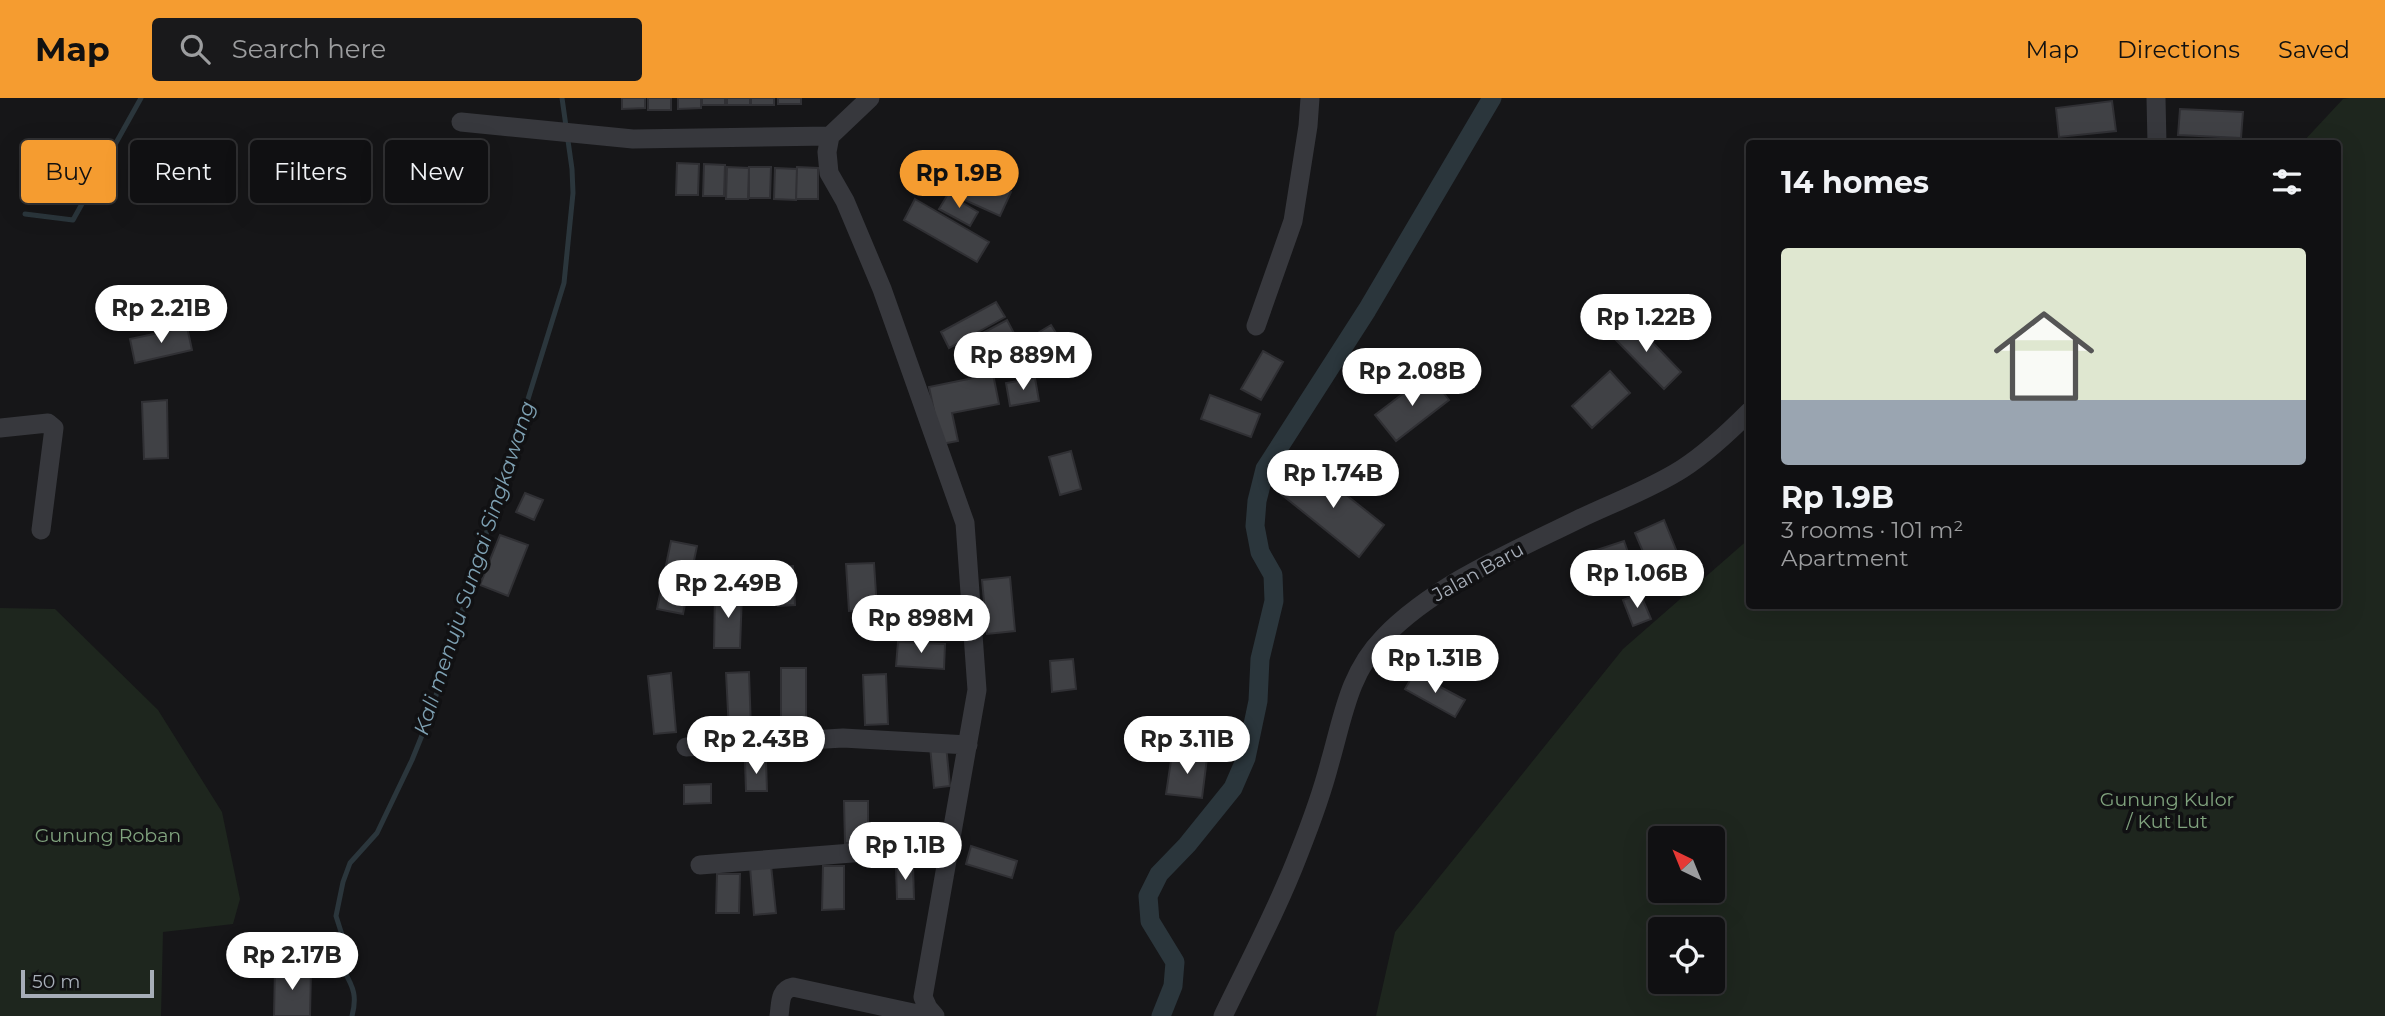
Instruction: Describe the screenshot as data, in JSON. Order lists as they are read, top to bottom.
{
  "streets": {
    "street": ["Jalan Baru"]
  },
  "water": ["Kali menuju Sungai Singkawang"],
  "parks": ["Gunung Kulor / Kut Lut", "Gunung Roban"],
  "scale_bar": "50 m",
  "north": "top left",
  "page": {
    "header": "Map",
    "search": "Search here",
    "nav": ["Map", "Directions", "Saved"],
    "chip": [
      "Buy",
      "Rent",
      "Filters",
      "New"
    ],
    "heading": "14 homes",
    "price": [
      "Rp 1.9B",
      "Rp 2.21B",
      "Rp 1.22B",
      "Rp 889M",
      "Rp 2.08B",
      "Rp 1.74B",
      "Rp 1.06B",
      "Rp 2.49B",
      "Rp 898M",
      "Rp 1.31B",
      "Rp 2.43B",
      "Rp 3.11B",
      "Rp 1.1B",
      "Rp 2.17B"
    ],
    "list": [
      {
        "name": "Rp 1.9B",
        "note": "3 rooms · 101 m² · Apartment"
      }
    ],
    "scale": "50 m"
  }
}
